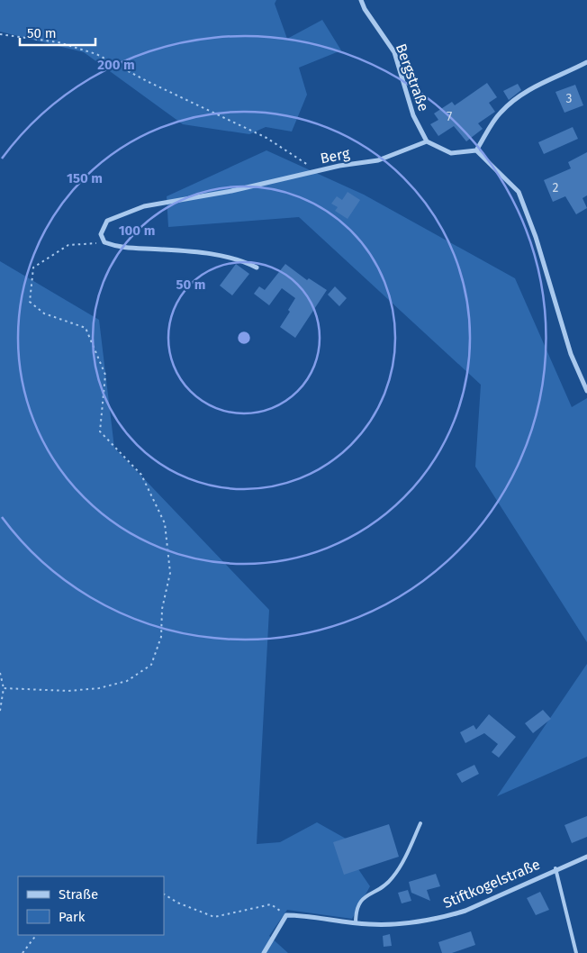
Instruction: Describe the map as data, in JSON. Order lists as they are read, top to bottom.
{
  "streets": {
    "street": ["Bergstraße", "Berg", "Stiftkogelstraße"]
  },
  "crossings": [
    ["Bergstraße", "Berg"]
  ],
  "house_numbers": ["3", "7", "2"],
  "legend": ["Straße", "Park"],
  "scale_bar": "50 m",
  "rings": [
    "200 m",
    "150 m",
    "100 m",
    "50 m"
  ]
}
